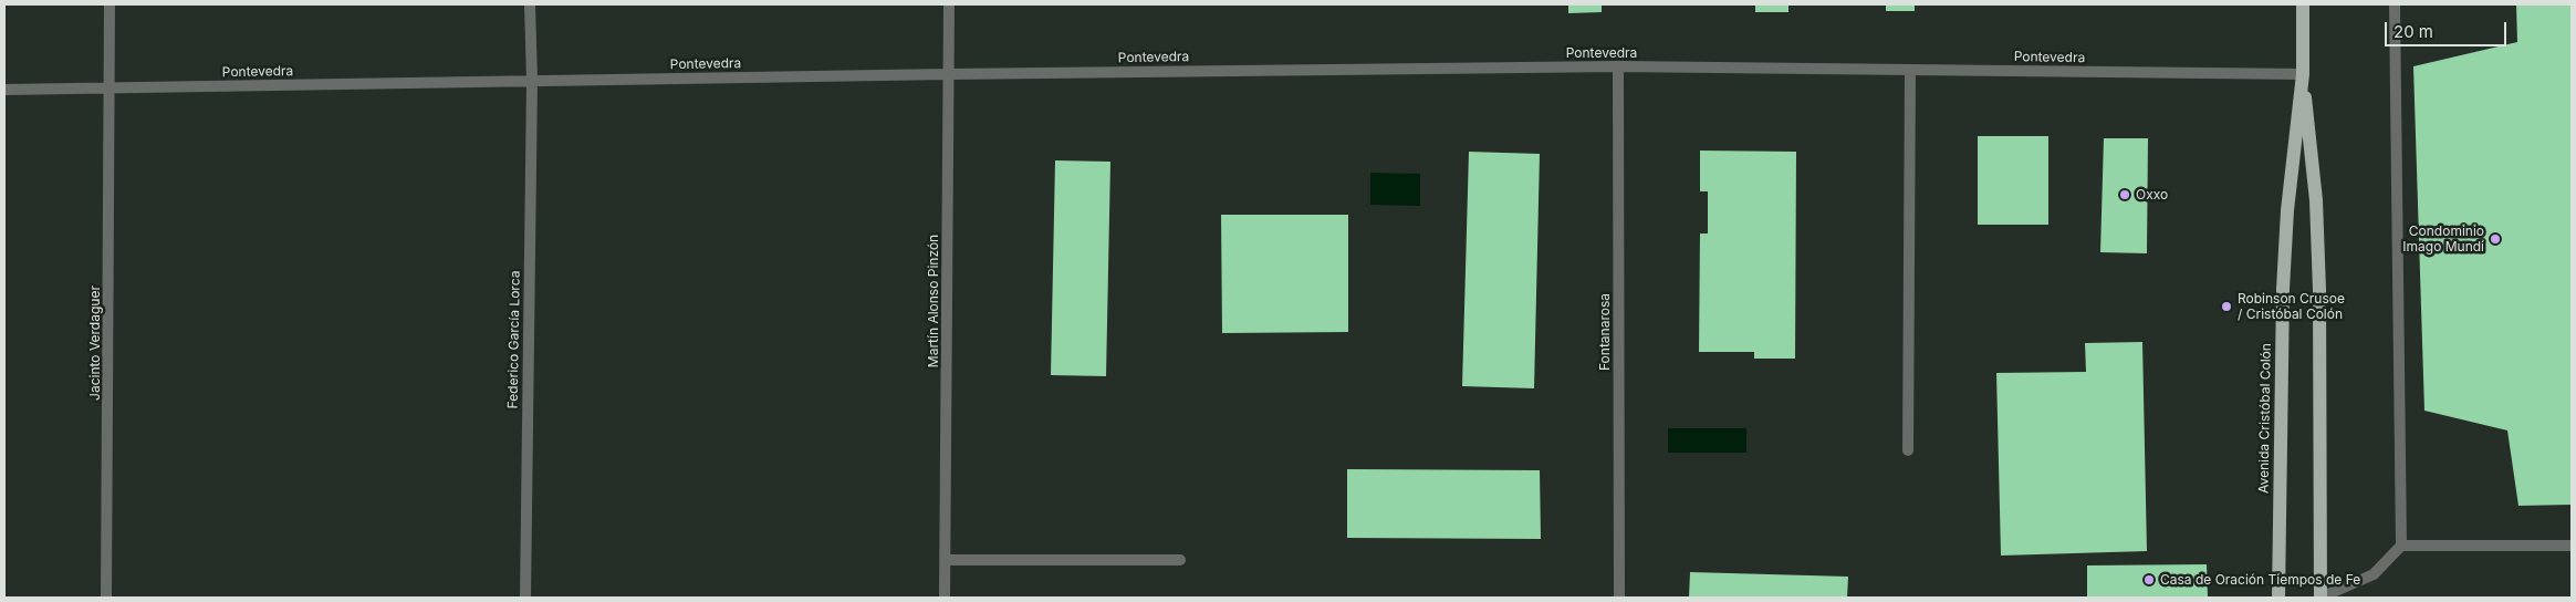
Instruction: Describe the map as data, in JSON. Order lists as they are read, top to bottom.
{
  "streets": {
    "main road": ["Avenida Cristóbal Colón"],
    "street": [
      "Pontevedra",
      "Martín Alonso Pinzón",
      "Fontanarosa",
      "Federico García Lorca",
      "Jacinto Verdaguer"
    ]
  },
  "crossings": [
    ["Pontevedra", "Martín Alonso Pinzón"],
    ["Pontevedra", "Fontanarosa"],
    ["Pontevedra", "Federico García Lorca"],
    ["Pontevedra", "Jacinto Verdaguer"],
    ["Pontevedra", "Avenida Cristóbal Colón"]
  ],
  "places": [
    "Oxxo",
    "Condominio Imago Mundi",
    "Robinson Crusoe / Cristóbal Colón",
    "Casa de Oración Tiempos de Fe"
  ],
  "scale_bar": "20 m"
}
